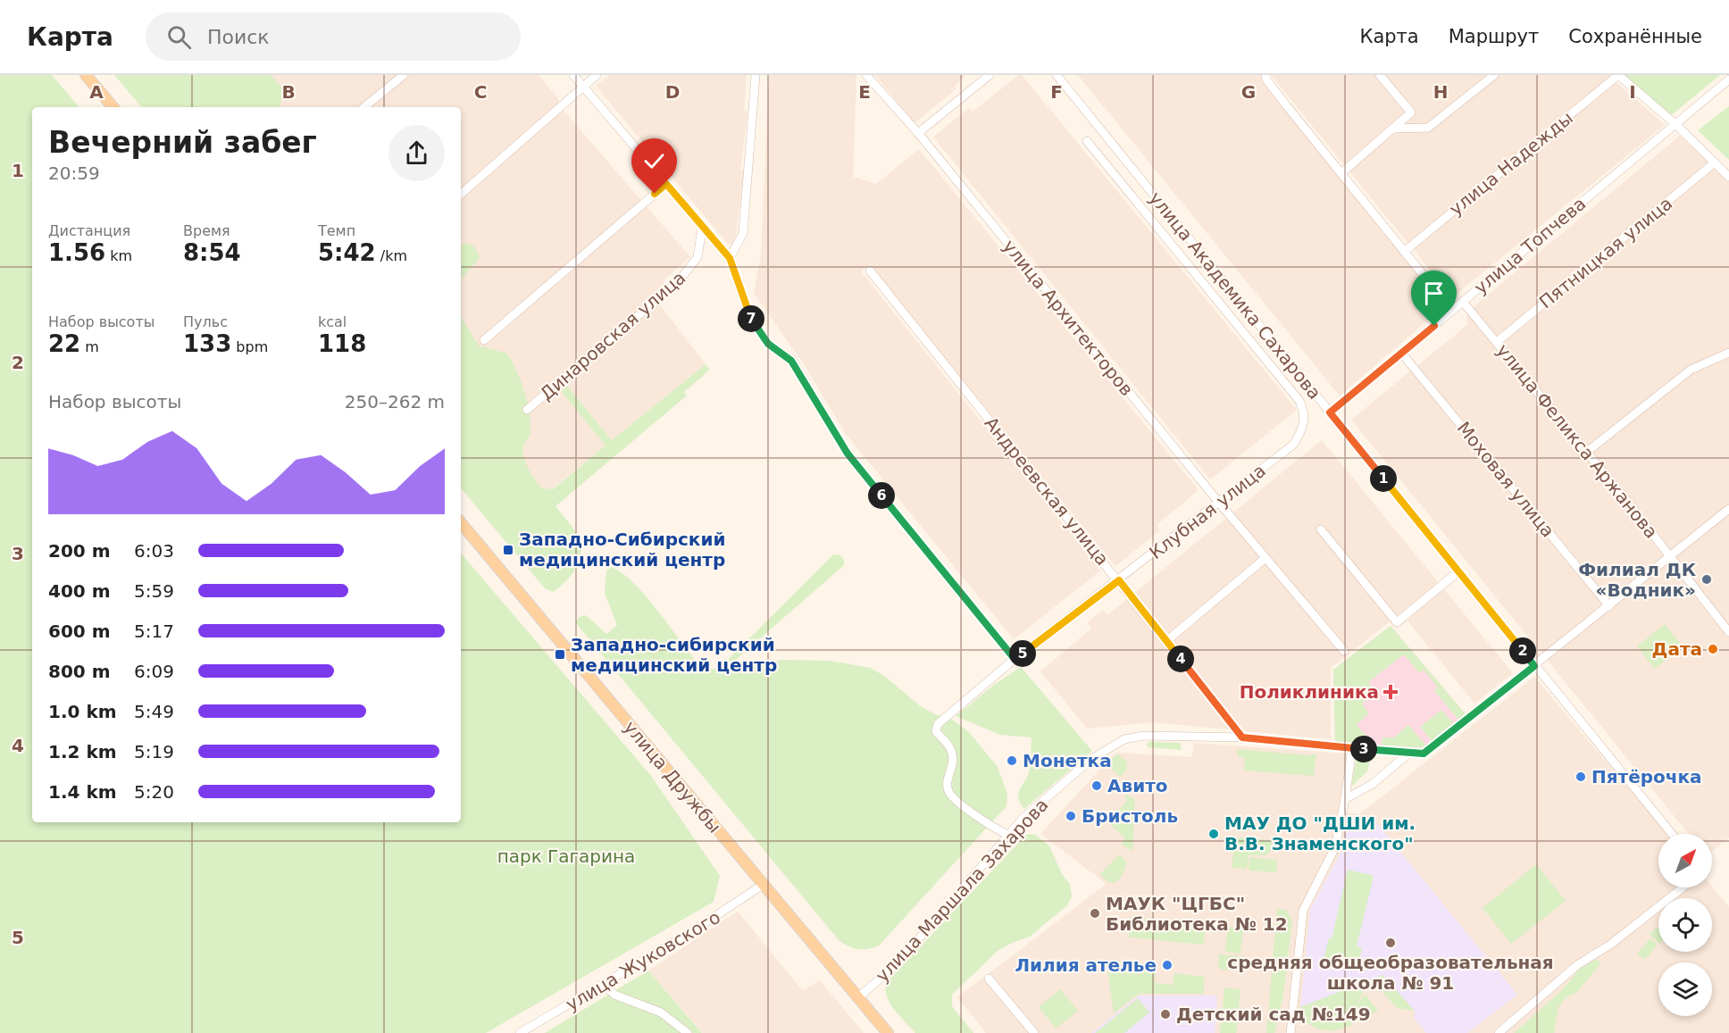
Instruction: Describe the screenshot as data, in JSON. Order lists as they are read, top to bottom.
{
  "streets": {
    "main road": ["улица Дружбы"],
    "street": [
      "улица Надежды",
      "улица Топчева",
      "Пятницкая улица",
      "улица Академика Сахарова",
      "улица Архитекторов",
      "Динаровская улица",
      "улица Феликса Аржанова",
      "Моховая улица",
      "Андреевская улица",
      "Клубная улица",
      "улица Маршала Захарова",
      "улица Жуковского"
    ]
  },
  "crossings": [
    ["улица Топчева", "улица Академика Сахарова"],
    ["улица Топчева", "улица Феликса Аржанова"],
    ["улица Топчева", "Моховая улица"],
    ["Пятницкая улица", "улица Феликса Аржанова"],
    ["улица Академика Сахарова", "улица Маршала Захарова"],
    ["улица Архитекторов", "Клубная улица"],
    ["улица Феликса Аржанова", "улица Маршала Захарова"],
    ["Моховая улица", "улица Маршала Захарова"],
    ["Андреевская улица", "Клубная улица"],
    ["Андреевская улица", "улица Маршала Захарова"],
    ["Клубная улица", "улица Маршала Захарова"],
    ["улица Дружбы", "улица Маршала Захарова"],
    ["улица Дружбы", "улица Жуковского"]
  ],
  "parks": ["парк Гагарина"],
  "places": {
    "transit": ["Западно-Сибирский медицинский центр", "Западно-сибирский медицинский центр"],
    "other": [
      "Филиал ДК «Водник»",
      "Дата",
      "Монетка",
      "Пятёрочка",
      "Авито",
      "Бристоль",
      "МАУ ДО \"ДШИ им. В.В. Знаменского\"",
      "МАУК \"ЦГБС\" Библиотека № 12",
      "средняя общеобразовательная школа № 91",
      "Лилия ателье",
      "Детский сад №149"
    ],
    "health": ["Поликлиника"]
  },
  "north": "top right",
  "page": {
    "header": "Карта",
    "search": "Поиск",
    "nav": ["Карта", "Маршрут", "Сохранённые"],
    "heading": ["Вечерний забег", "20:59"],
    "stats": [
      ["Дистанция", "1.56 km"],
      ["Время", "8:54"],
      ["Темп", "5:42 /km"],
      ["Набор высоты", "22 m"],
      ["Пульс", "133 bpm"],
      ["kcal", "118"]
    ],
    "pins": [
      "7",
      "1",
      "6",
      "2",
      "5",
      "4",
      "3"
    ],
    "chart": ["Набор высоты", "250–262 m"],
    "list": [
      {
        "name": "200 m",
        "note": "6:03"
      },
      {
        "name": "400 m",
        "note": "5:59"
      },
      {
        "name": "600 m",
        "note": "5:17"
      },
      {
        "name": "800 m",
        "note": "6:09"
      },
      {
        "name": "1.0 km",
        "note": "5:49"
      },
      {
        "name": "1.2 km",
        "note": "5:19"
      },
      {
        "name": "1.4 km",
        "note": "5:20"
      }
    ]
  },
  "grid": {
    "columns": [
      "A",
      "B",
      "C",
      "D",
      "E",
      "F",
      "G",
      "H",
      "I"
    ],
    "rows": [
      "1",
      "2",
      "3",
      "4",
      "5"
    ]
  }
}
